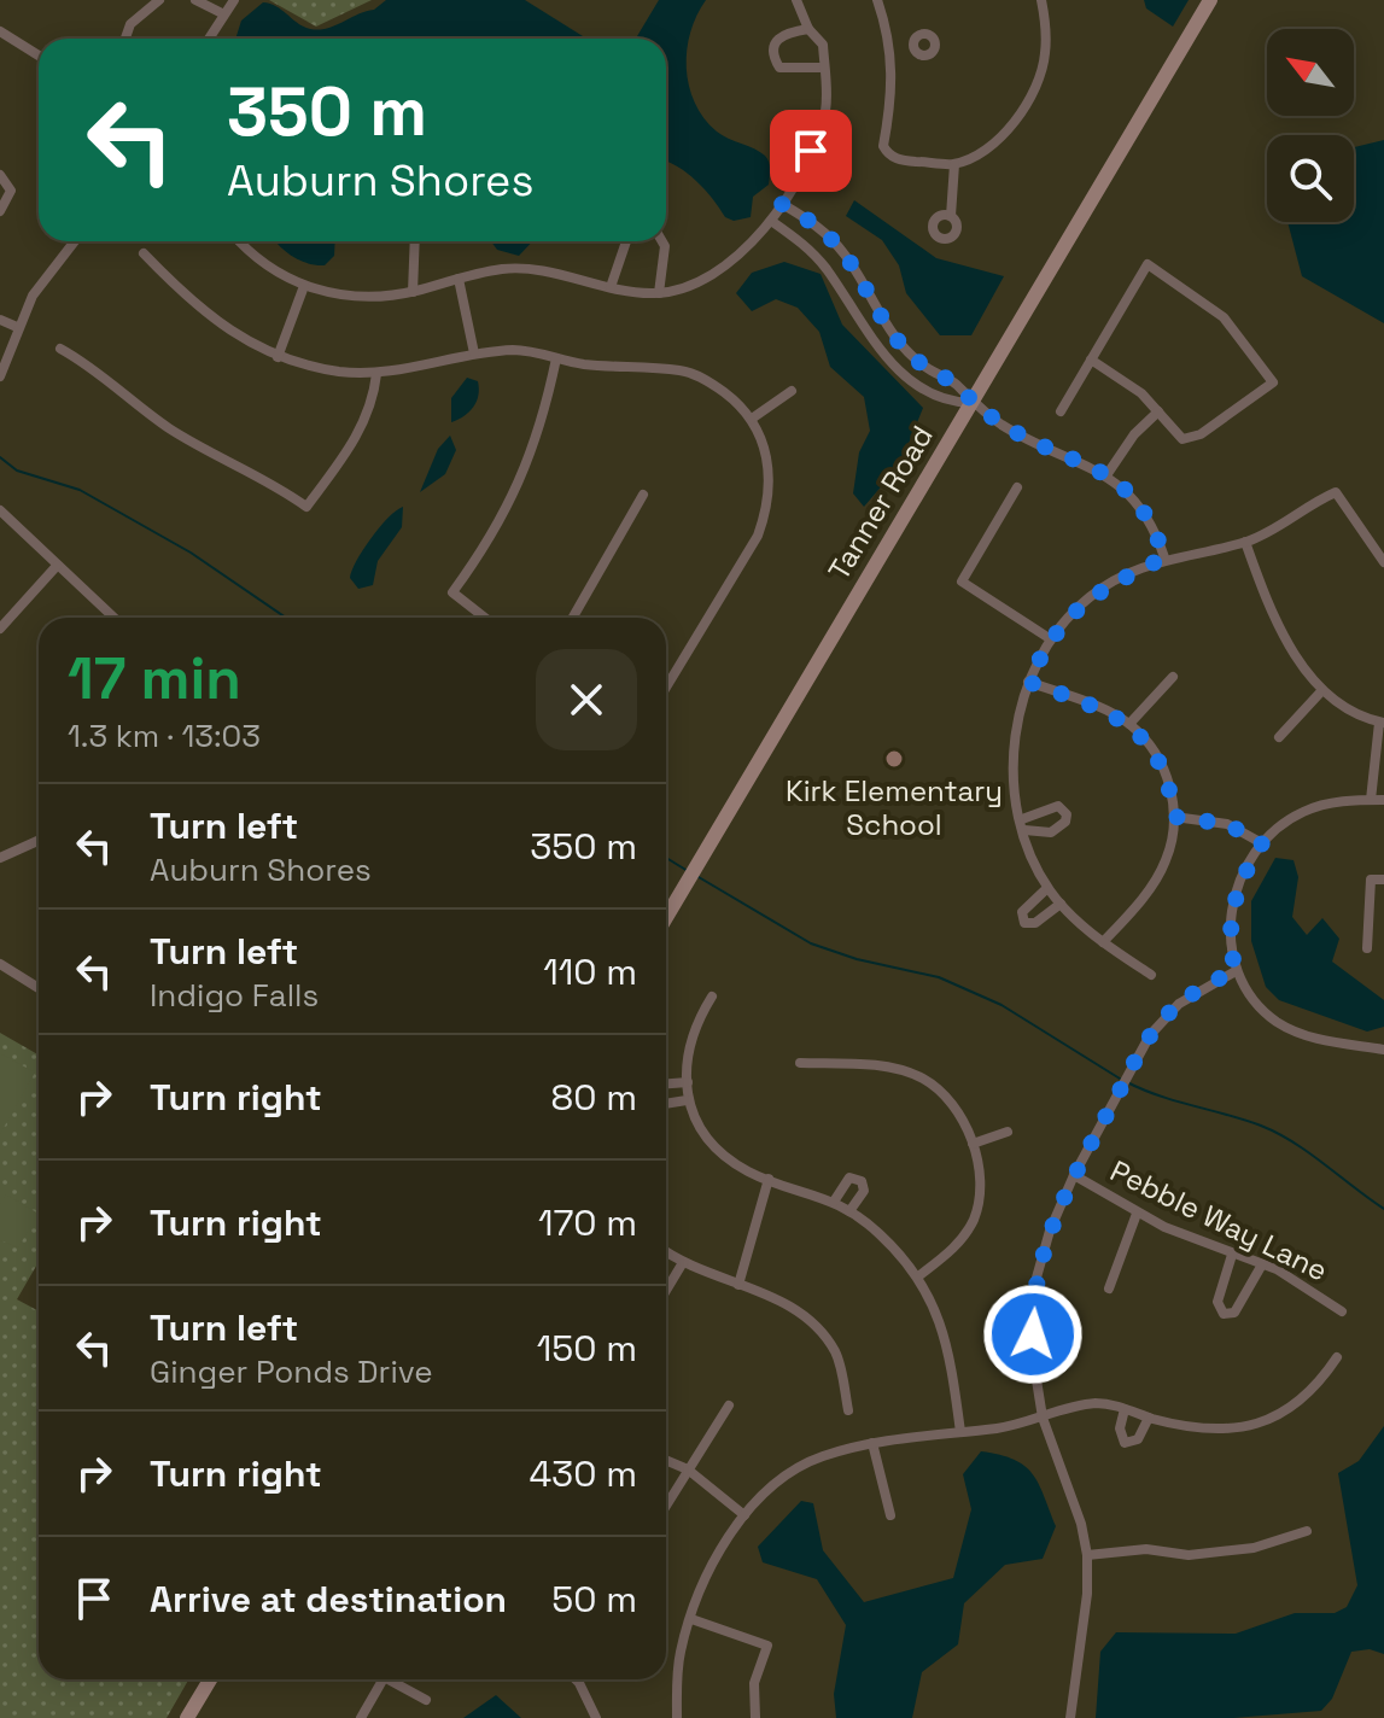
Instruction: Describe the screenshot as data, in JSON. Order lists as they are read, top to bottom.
{
  "streets": {
    "main road": ["Tanner Road"],
    "street": ["Pebble Way Lane"]
  },
  "places": ["Kirk Elementary School"],
  "north": "top left",
  "page": {
    "turn": ["350 m", "Auburn Shores"],
    "heading": ["17 min", "1.3 km · 13:03"],
    "list": [
      {
        "name": "Turn left",
        "note": "Auburn Shores",
        "value": "350 m"
      },
      {
        "name": "Turn left",
        "note": "Indigo Falls",
        "value": "110 m"
      },
      {
        "name": "Turn right",
        "value": "80 m"
      },
      {
        "name": "Turn right",
        "value": "170 m"
      },
      {
        "name": "Turn left",
        "note": "Ginger Ponds Drive",
        "value": "150 m"
      },
      {
        "name": "Turn right",
        "value": "430 m"
      },
      {
        "name": "Arrive at destination",
        "value": "50 m"
      }
    ]
  }
}
